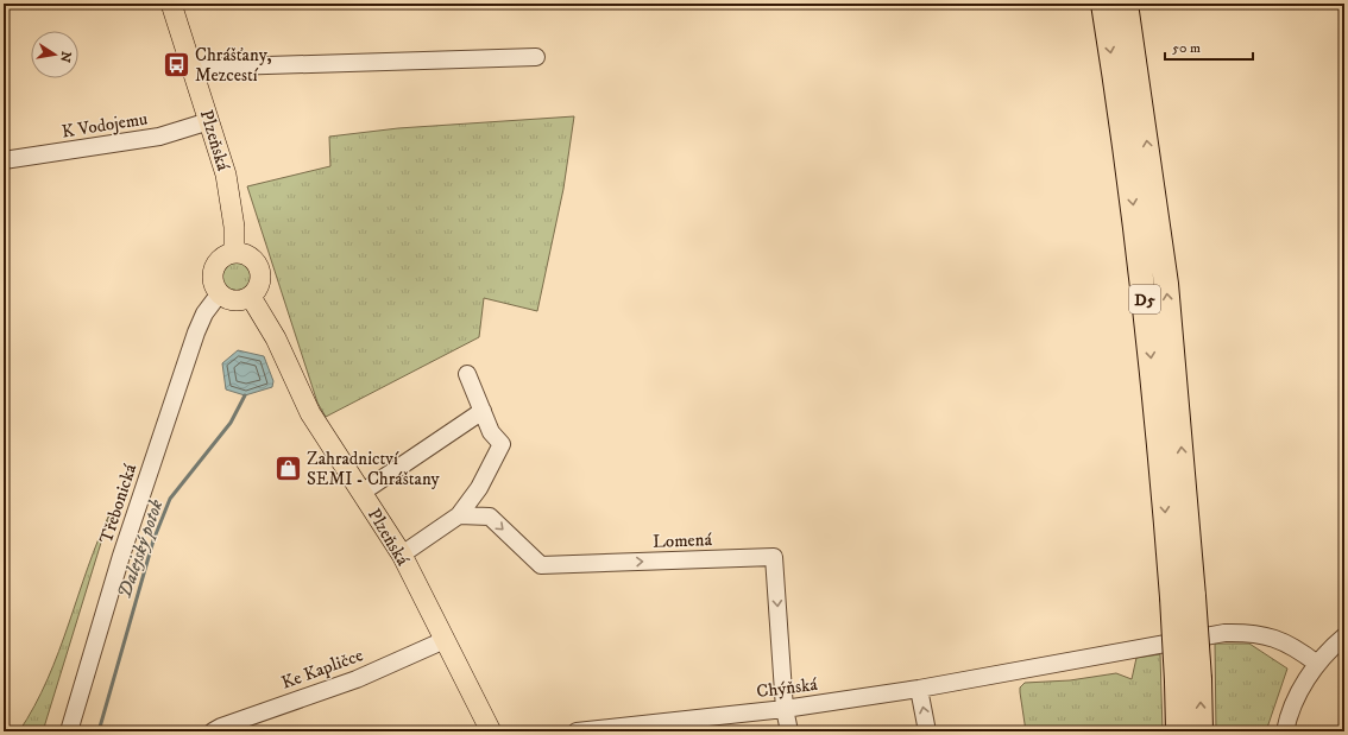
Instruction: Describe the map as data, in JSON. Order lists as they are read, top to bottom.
{
  "streets": {
    "highway": ["D5"],
    "main road": ["Plzeňská"],
    "street": [
      "K Vodojemu",
      "Třebonická",
      "Lomená",
      "Ke Kapličce",
      "Chýňská"
    ]
  },
  "crossings": [
    ["K Vodojemu", "Plzeňská"],
    ["Plzeňská", "Třebonická"],
    ["Plzeňská", "Ke Kapličce"],
    ["Lomená", "Chýňská"]
  ],
  "water": ["Dalejský potok"],
  "places": {
    "bus stop": ["Chrášťany, Mezcestí"],
    "shop": ["Zahradnictví SEMI - Chráštany"]
  },
  "scale_bar": "50 m",
  "north": "right"
}
